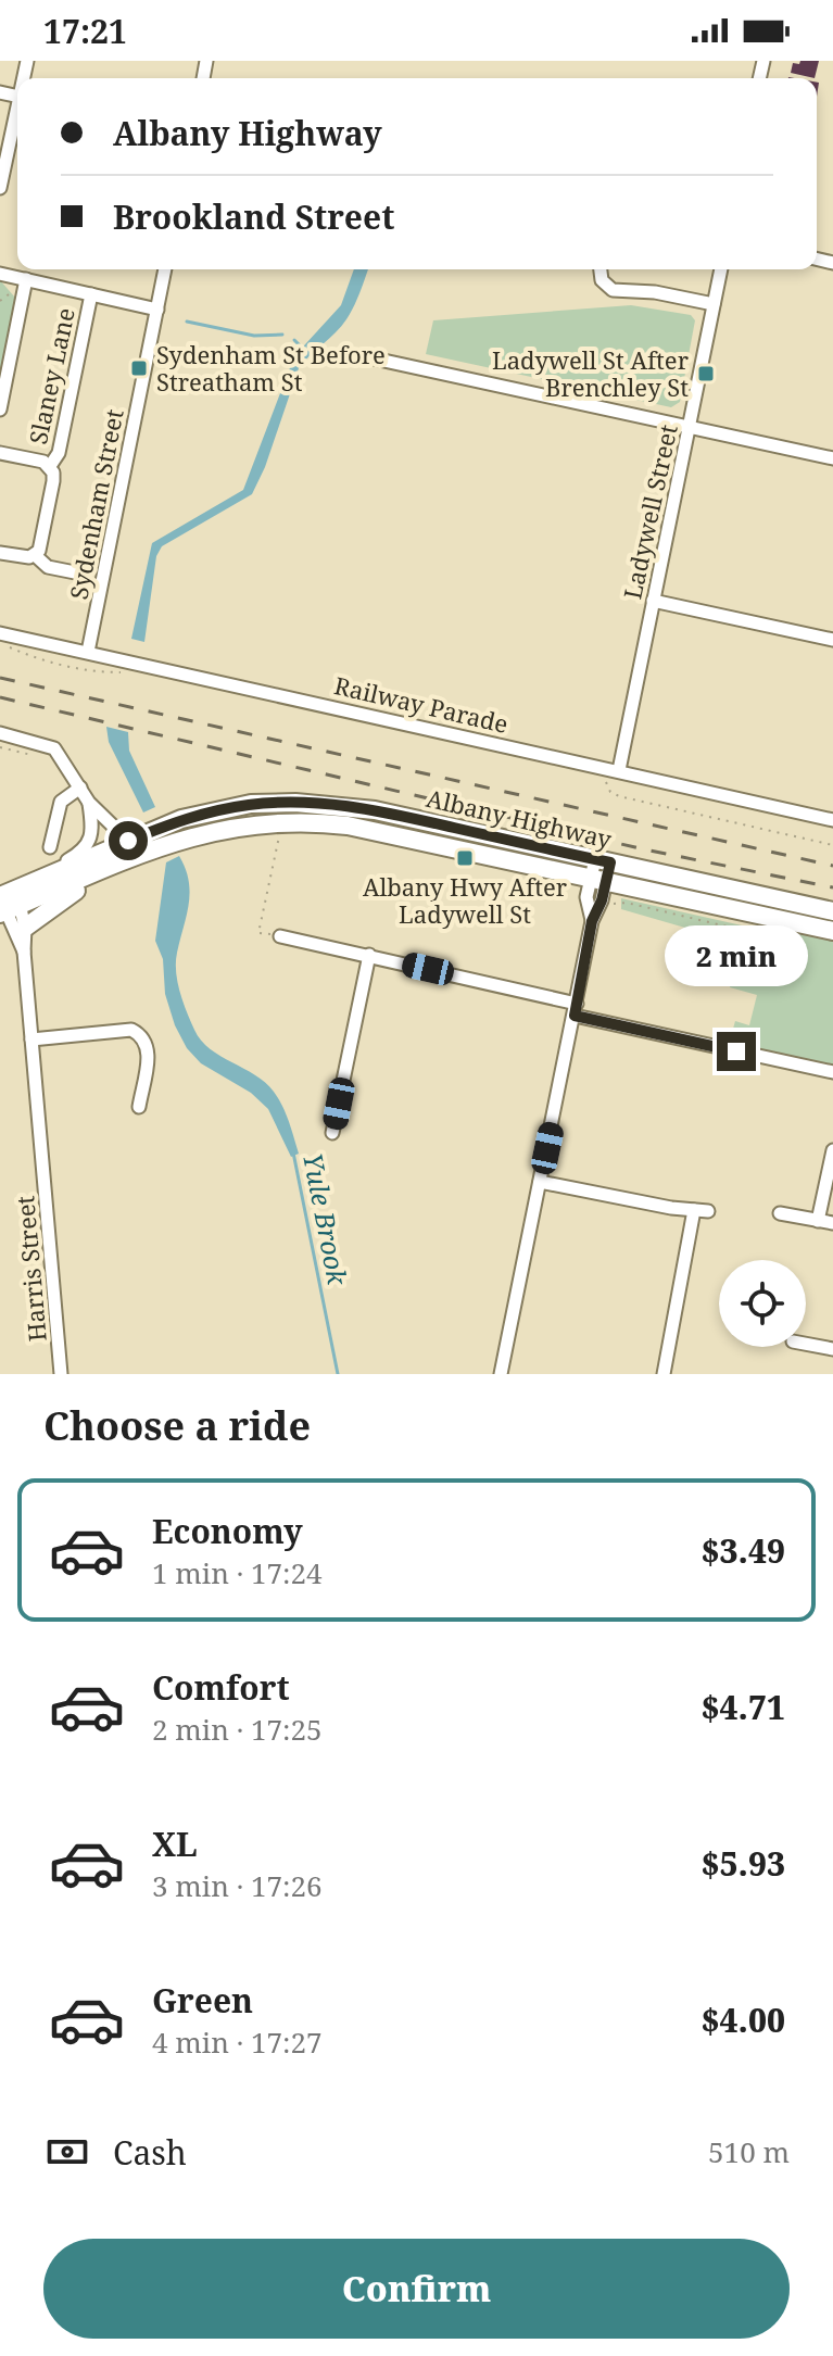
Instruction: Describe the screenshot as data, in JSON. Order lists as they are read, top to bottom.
{
  "streets": {
    "highway": ["Albany Highway"],
    "street": [
      "Slaney Lane",
      "Sydenham Street",
      "Ladywell Street",
      "Railway Parade",
      "Harris Street"
    ]
  },
  "crossings": [
    ["Sydenham Street", "Railway Parade"],
    ["Ladywell Street", "Railway Parade"],
    ["Albany Highway", "Harris Street"]
  ],
  "water": ["Yule Brook"],
  "places": {
    "transit": ["Sydenham St Before Streatham St", "Ladywell St After Brenchley St", "Albany Hwy After Ladywell St"]
  },
  "page": {
    "status": "17:21",
    "banner": ["Albany Highway", "Brookland Street"],
    "bubble": "2 min",
    "heading": "Choose a ride",
    "list": [
      {
        "name": "Economy",
        "note": "1 min · 17:24",
        "value": "$3.49"
      },
      {
        "name": "Comfort",
        "note": "2 min · 17:25",
        "value": "$4.71"
      },
      {
        "name": "XL",
        "note": "3 min · 17:26",
        "value": "$5.93"
      },
      {
        "name": "Green",
        "note": "4 min · 17:27",
        "value": "$4.00"
      }
    ],
    "pay": ["Cash", "510 m"],
    "buttons": "Confirm"
  }
}
